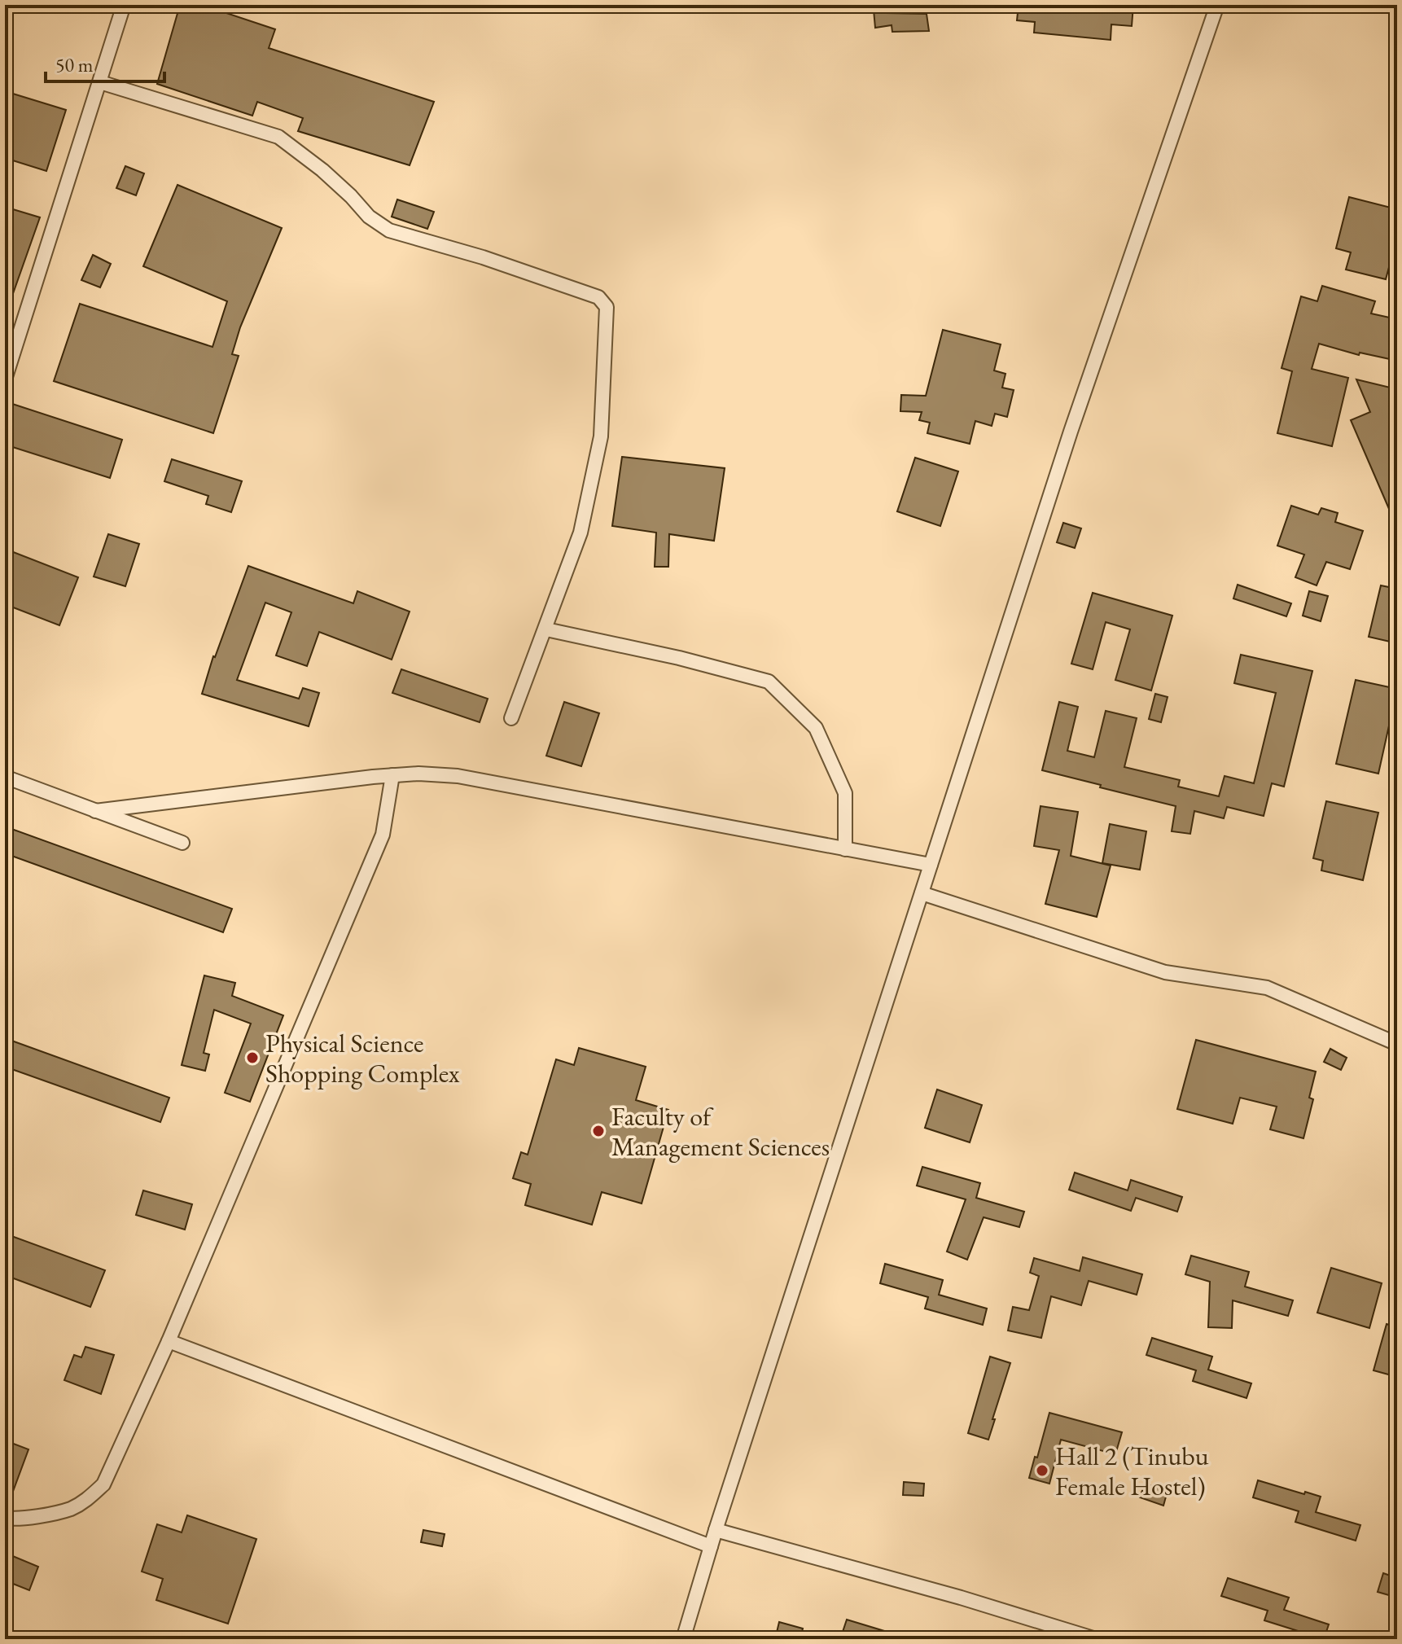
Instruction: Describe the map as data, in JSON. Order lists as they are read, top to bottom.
{
  "places": ["Physical Science Shopping Complex", "Faculty of Management Sciences", "Hall 2 (Tinubu Female Hostel)"],
  "scale_bar": "50 m"
}
